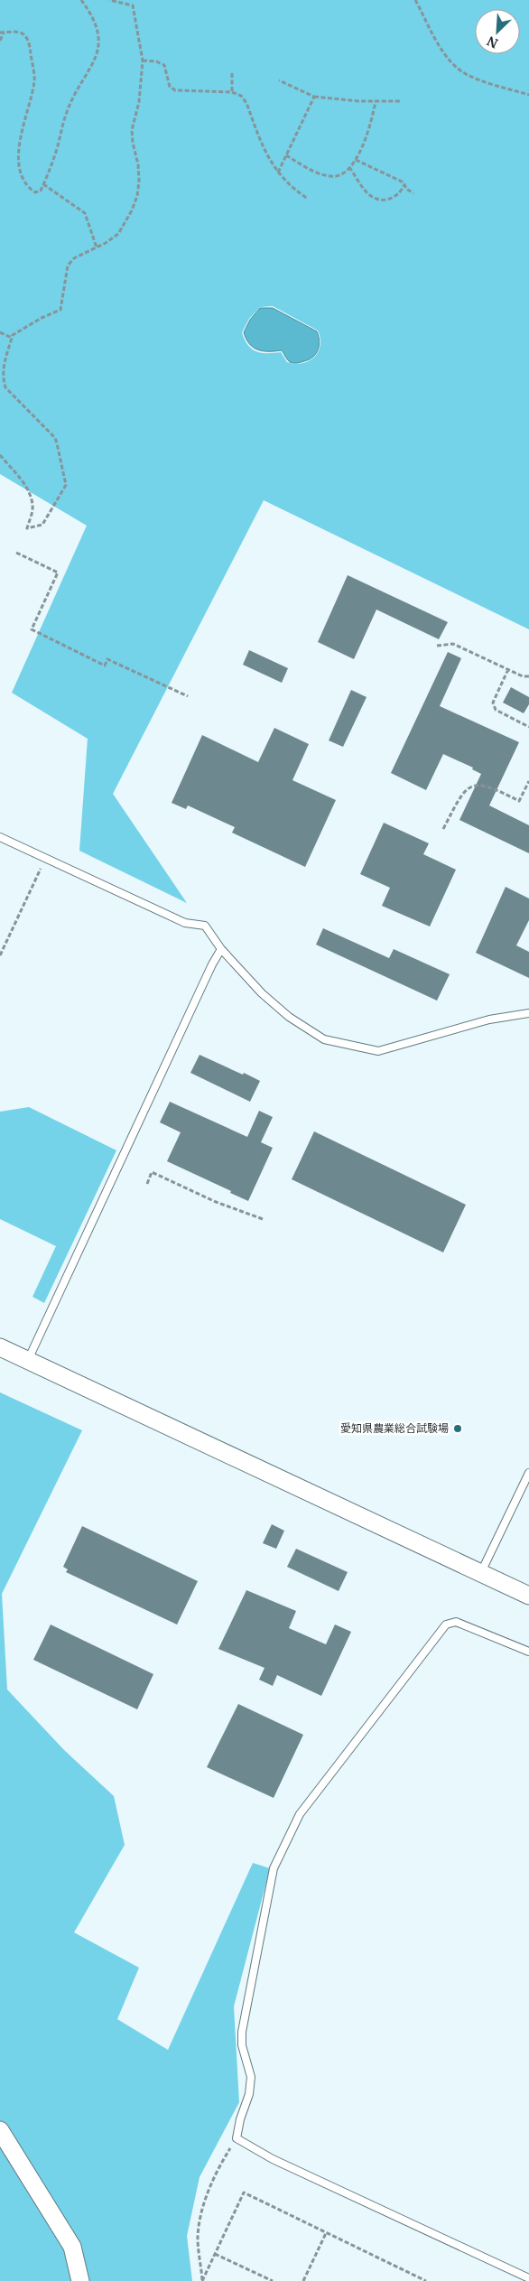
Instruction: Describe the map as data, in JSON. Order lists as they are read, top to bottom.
{
  "places": ["愛知県農業総合試験場"],
  "north": "bottom left"
}
